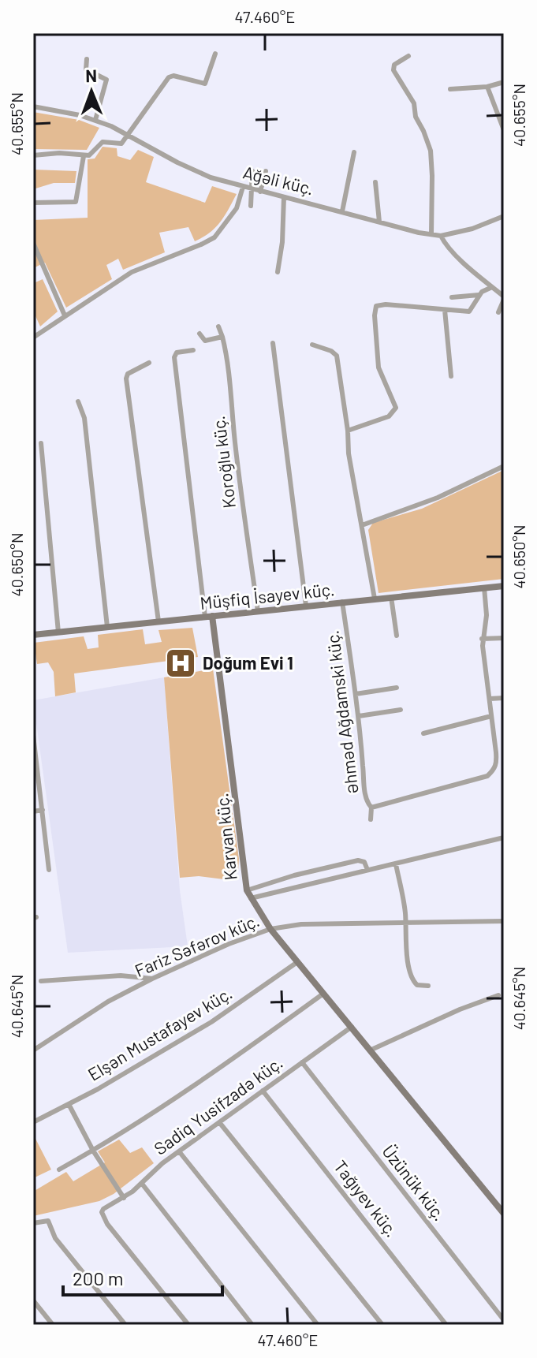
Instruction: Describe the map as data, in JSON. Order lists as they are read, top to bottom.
{
  "streets": {
    "street": [
      "Ağəli küç.",
      "Koroğlu küç.",
      "Müşfiq İsayev küç.",
      "Əhməd Ağdamski küç.",
      "Karvan küç.",
      "Fariz Səfərov küç.",
      "Elşən Mustafayev küç.",
      "Sadiq Yusifzadə küç.",
      "Üzünük küç.",
      "Tağıyev küç."
    ]
  },
  "crossings": [
    ["Koroğlu küç.", "Müşfiq İsayev küç."],
    ["Müşfiq İsayev küç.", "Əhməd Ağdamski küç."],
    ["Müşfiq İsayev küç.", "Karvan küç."],
    ["Karvan küç.", "Fariz Səfərov küç."],
    ["Karvan küç.", "Elşən Mustafayev küç."],
    ["Karvan küç.", "Sadiq Yusifzadə küç."],
    ["Sadiq Yusifzadə küç.", "Üzünük küç."],
    ["Sadiq Yusifzadə küç.", "Tağıyev küç."]
  ],
  "places": {
    "hospital": ["Doğum Evi 1"]
  },
  "scale_bar": "200 m",
  "north": "top",
  "coordinates": [
    "47.460°E",
    "40.655°N",
    "40.650°N",
    "40.645°N"
  ]
}
